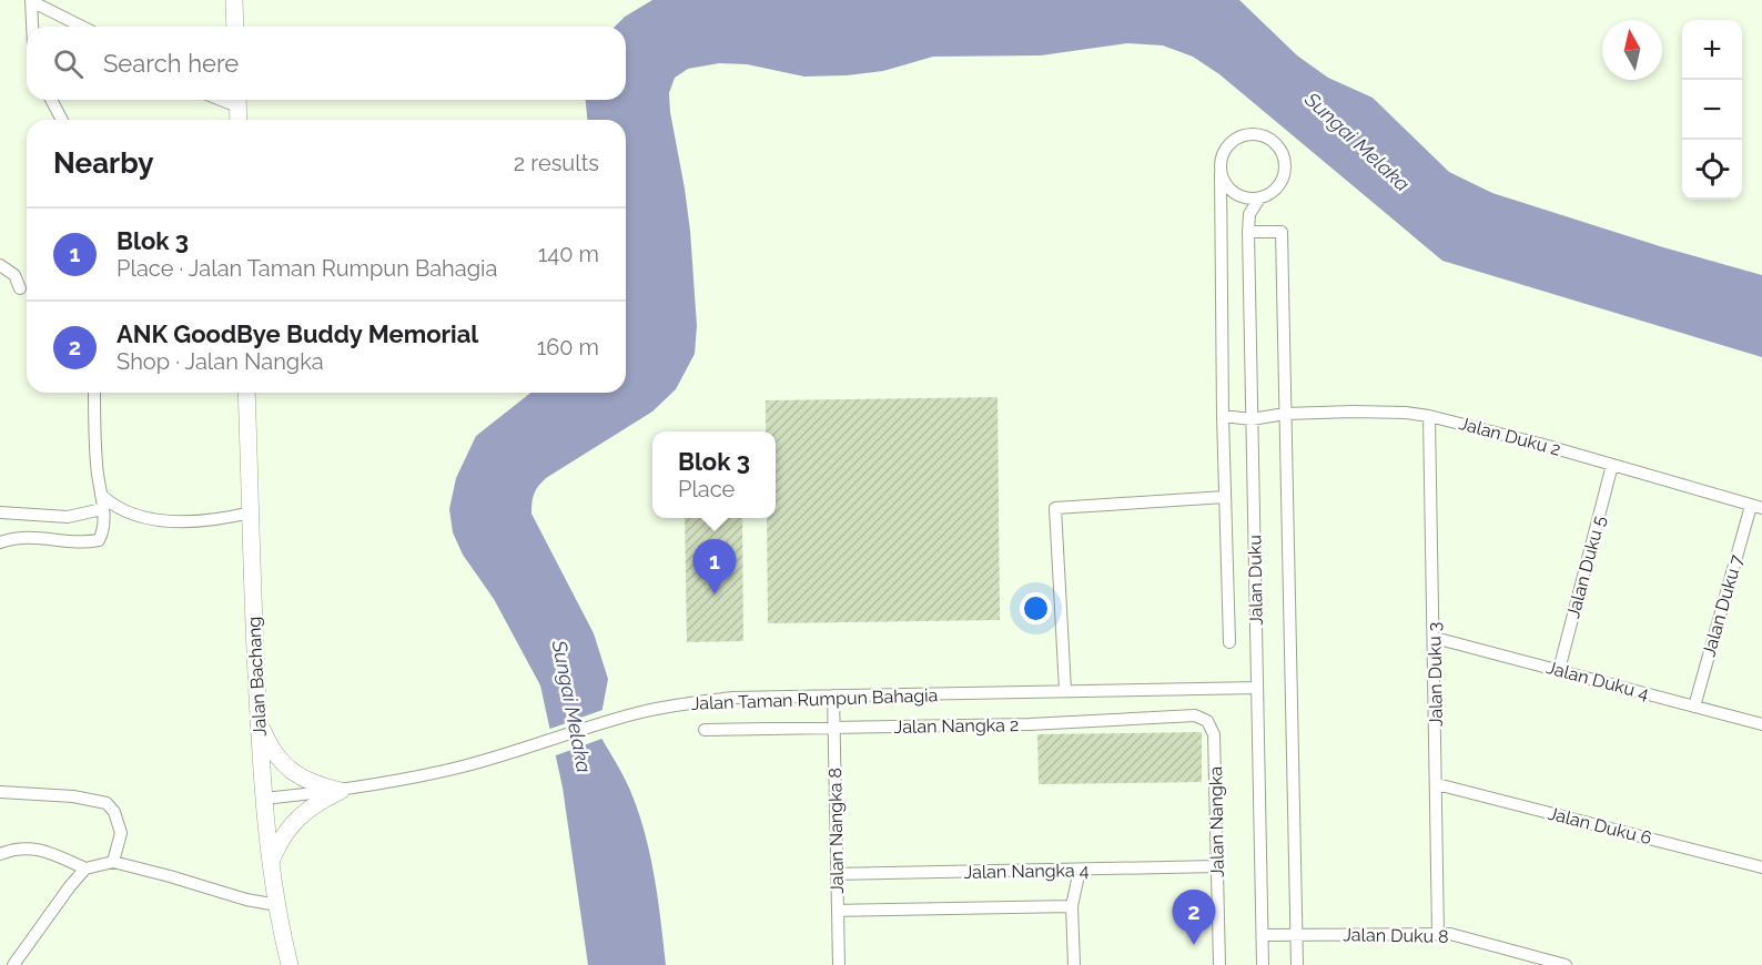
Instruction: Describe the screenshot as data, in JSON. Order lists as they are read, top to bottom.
{
  "streets": {
    "street": [
      "Jalan Duku 2",
      "Jalan Duku 5",
      "Jalan Duku",
      "Jalan Duku 7",
      "Jalan Duku 3",
      "Jalan Bachang",
      "Jalan Duku 4",
      "Jalan Taman Rumpun Bahagia",
      "Jalan Nangka 2",
      "Jalan Nangka",
      "Jalan Duku 6",
      "Jalan Nangka 8",
      "Jalan Nangka 4",
      "Jalan Duku 8"
    ]
  },
  "crossings": [
    ["Jalan Duku 2", "Jalan Duku 5"],
    ["Jalan Duku 2", "Jalan Duku"],
    ["Jalan Duku 2", "Jalan Duku 7"],
    ["Jalan Duku 2", "Jalan Duku 3"],
    ["Jalan Duku 5", "Jalan Duku 4"],
    ["Jalan Duku", "Jalan Taman Rumpun Bahagia"],
    ["Jalan Duku", "Jalan Duku 8"],
    ["Jalan Duku 7", "Jalan Duku 4"],
    ["Jalan Duku 3", "Jalan Duku 4"],
    ["Jalan Duku 3", "Jalan Duku 6"],
    ["Jalan Duku 3", "Jalan Duku 8"],
    ["Jalan Bachang", "Jalan Taman Rumpun Bahagia"],
    ["Jalan Taman Rumpun Bahagia", "Jalan Nangka 8"],
    ["Jalan Nangka 2", "Jalan Nangka"],
    ["Jalan Nangka 2", "Jalan Nangka 8"],
    ["Jalan Nangka", "Jalan Nangka 4"],
    ["Jalan Nangka 8", "Jalan Nangka 4"]
  ],
  "water": ["Sungai Melaka"],
  "north": "top",
  "page": {
    "map_buttons": ["+", "−"],
    "search": "Search here",
    "heading": ["Nearby", "2 results"],
    "list": [
      {
        "mark": "1",
        "name": "Blok 3",
        "note": "Place · Jalan Taman Rumpun Bahagia",
        "value": "140 m"
      },
      {
        "mark": "2",
        "name": "ANK GoodBye Buddy Memorial",
        "note": "Shop · Jalan Nangka",
        "value": "160 m"
      }
    ],
    "popup": ["Blok 3", "Place"],
    "pins": ["1", "2"]
  }
}
